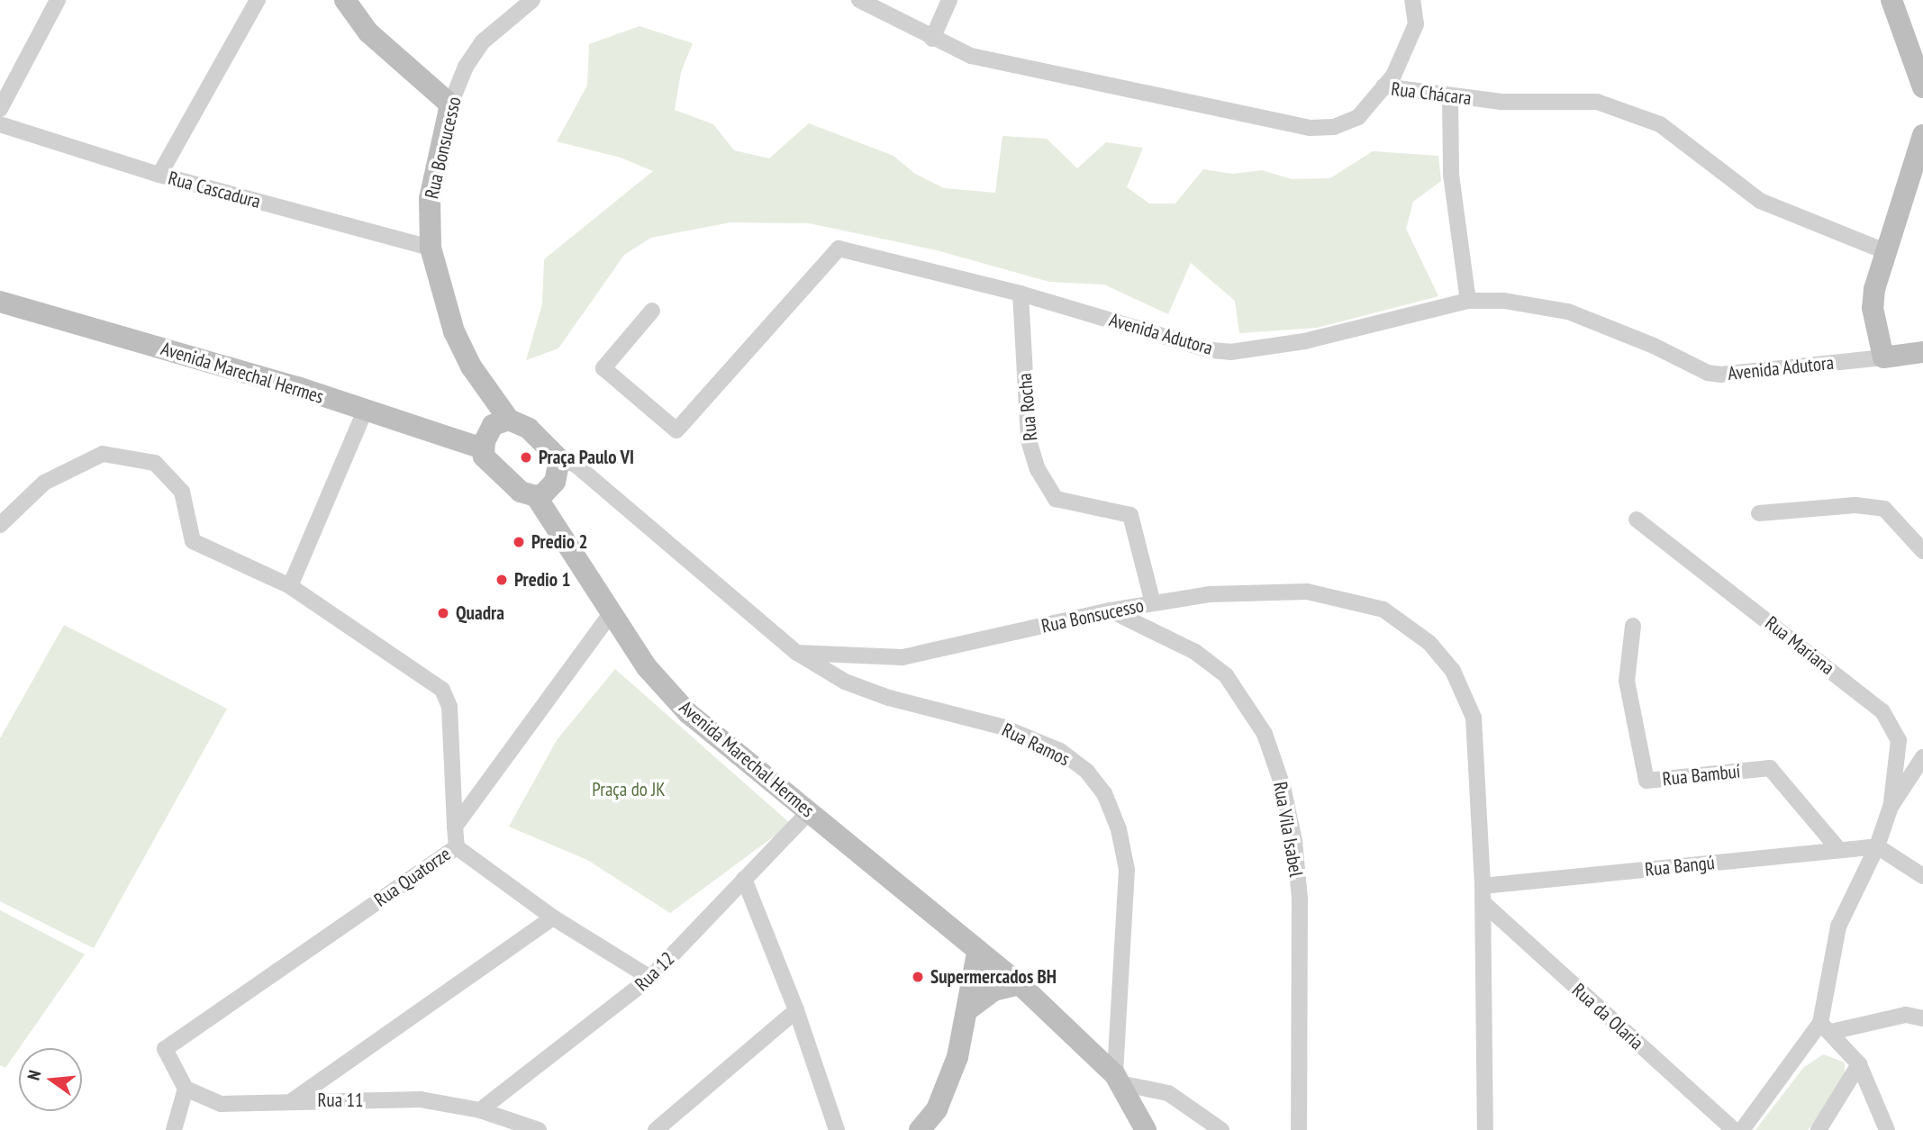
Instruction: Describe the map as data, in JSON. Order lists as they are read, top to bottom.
{
  "streets": {
    "street": [
      "Rua Chácara",
      "Rua Bonsucesso",
      "Rua Cascadura",
      "Avenida Adutora",
      "Avenida Marechal Hermes",
      "Rua Rocha",
      "Rua Mariana",
      "Rua Ramos",
      "Rua Bambuí",
      "Rua Vila Isabel",
      "Rua Bangú",
      "Rua Quatorze",
      "Rua 12",
      "Rua da Olaria",
      "Rua 11"
    ]
  },
  "crossings": [
    ["Rua Bonsucesso", "Rua Cascadura"],
    ["Rua Bonsucesso", "Avenida Marechal Hermes"],
    ["Rua Bonsucesso", "Rua Rocha"],
    ["Rua Bonsucesso", "Rua Ramos"],
    ["Rua Bonsucesso", "Rua Vila Isabel"],
    ["Rua Bonsucesso", "Rua Bangú"],
    ["Rua Bonsucesso", "Rua da Olaria"],
    ["Avenida Adutora", "Rua Rocha"],
    ["Avenida Marechal Hermes", "Rua Ramos"],
    ["Avenida Marechal Hermes", "Rua Quatorze"],
    ["Avenida Marechal Hermes", "Rua 12"],
    ["Rua Bambuí", "Rua Bangú"],
    ["Rua Quatorze", "Rua 11"],
    ["Rua 12", "Rua 11"]
  ],
  "parks": ["Praça do JK"],
  "places": [
    "Praça Paulo VI",
    "Predio 2",
    "Predio 1",
    "Quadra",
    "Supermercados BH"
  ],
  "north": "left"
}
